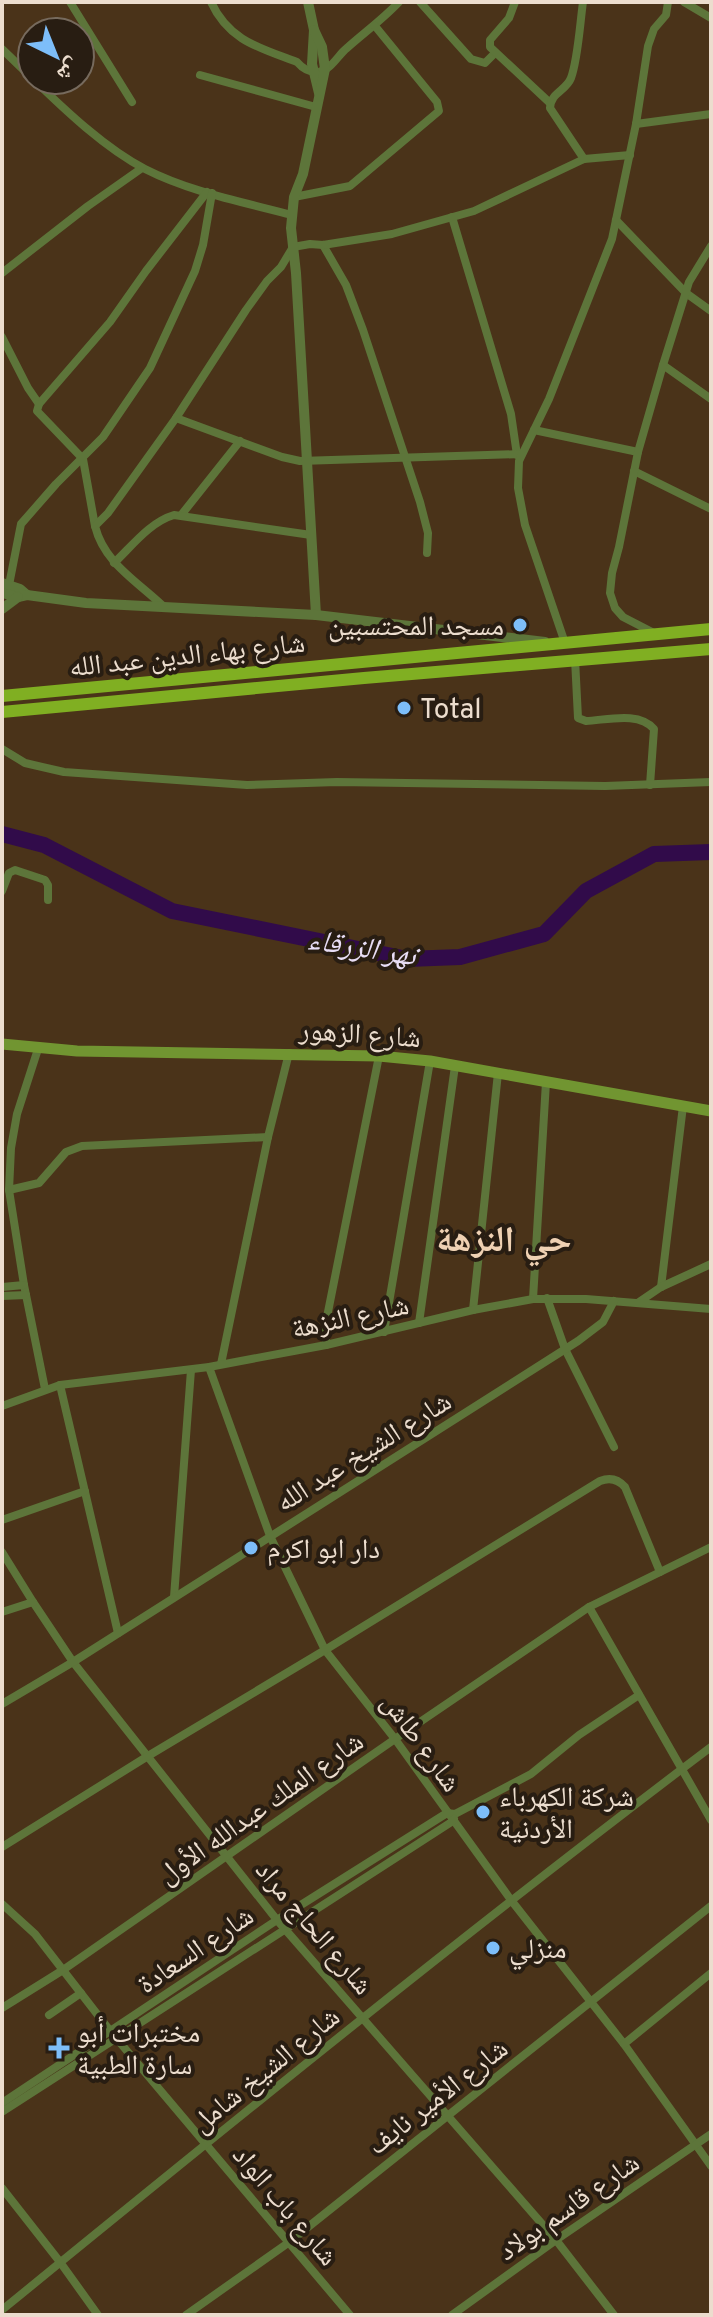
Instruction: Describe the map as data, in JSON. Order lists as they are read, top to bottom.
{
  "streets": {
    "main road": ["شارع بهاء الدين عبد الله", "شارع الزهور"],
    "street": [
      "شارع النزهة",
      "شارع الشيخ عبد الله",
      "شارع طاش",
      "شارع الملك عبدالله الأول",
      "شارع الحاج مراد",
      "شارع السعادة",
      "شارع الشيخ شامل",
      "شارع الأمير نايف",
      "شارع باب الواد",
      "شارع قاسم بولاد"
    ]
  },
  "crossings": [
    ["شارع النزهة", "شارع الشيخ عبد الله"],
    ["شارع النزهة", "شارع طاش"],
    ["شارع الشيخ عبد الله", "شارع طاش"],
    ["شارع الشيخ عبد الله", "شارع الحاج مراد"],
    ["شارع طاش", "شارع الملك عبدالله الأول"],
    ["شارع طاش", "شارع السعادة"],
    ["شارع طاش", "شارع الشيخ شامل"],
    ["شارع طاش", "شارع الأمير نايف"],
    ["شارع طاش", "شارع قاسم بولاد"],
    ["شارع الملك عبدالله الأول", "شارع الحاج مراد"],
    ["شارع الملك عبدالله الأول", "شارع باب الواد"],
    ["شارع الحاج مراد", "شارع السعادة"],
    ["شارع الحاج مراد", "شارع الشيخ شامل"],
    ["شارع الحاج مراد", "شارع الأمير نايف"],
    ["شارع الحاج مراد", "شارع قاسم بولاد"],
    ["شارع السعادة", "شارع باب الواد"],
    ["شارع الشيخ شامل", "شارع باب الواد"],
    ["شارع الأمير نايف", "شارع باب الواد"]
  ],
  "districts": ["حي النزهة"],
  "water": ["نهر الزرقاء"],
  "places": {
    "other": [
      "مسجد المحتسبين",
      "Total",
      "دار ابو اكرم",
      "شركة الكهرباء الأردنية",
      "منزلي"
    ],
    "health": ["مختبرات أبو سارة الطبية"]
  },
  "north": "bottom right"
}
